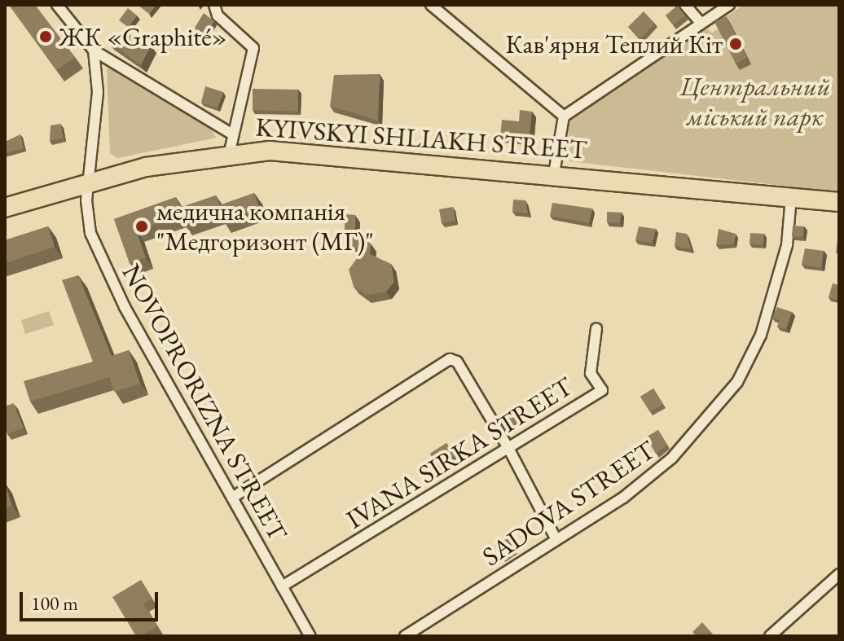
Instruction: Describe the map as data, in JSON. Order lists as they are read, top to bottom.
{
  "streets": {
    "highway": ["KYIVSKYI SHLIAKH STREET"],
    "street": ["NOVOPRORIZNA STREET", "IVANA SIRKA STREET", "SADOVA STREET"]
  },
  "crossings": [
    ["KYIVSKYI SHLIAKH STREET", "NOVOPRORIZNA STREET"],
    ["KYIVSKYI SHLIAKH STREET", "SADOVA STREET"],
    ["NOVOPRORIZNA STREET", "IVANA SIRKA STREET"]
  ],
  "parks": ["Центральний міський парк"],
  "places": ["ЖК «Graphité»", "Кав'ярня Теплий Кіт", "медична компанія \"Медгоризонт (МГ)\""],
  "scale_bar": "100 m"
}
